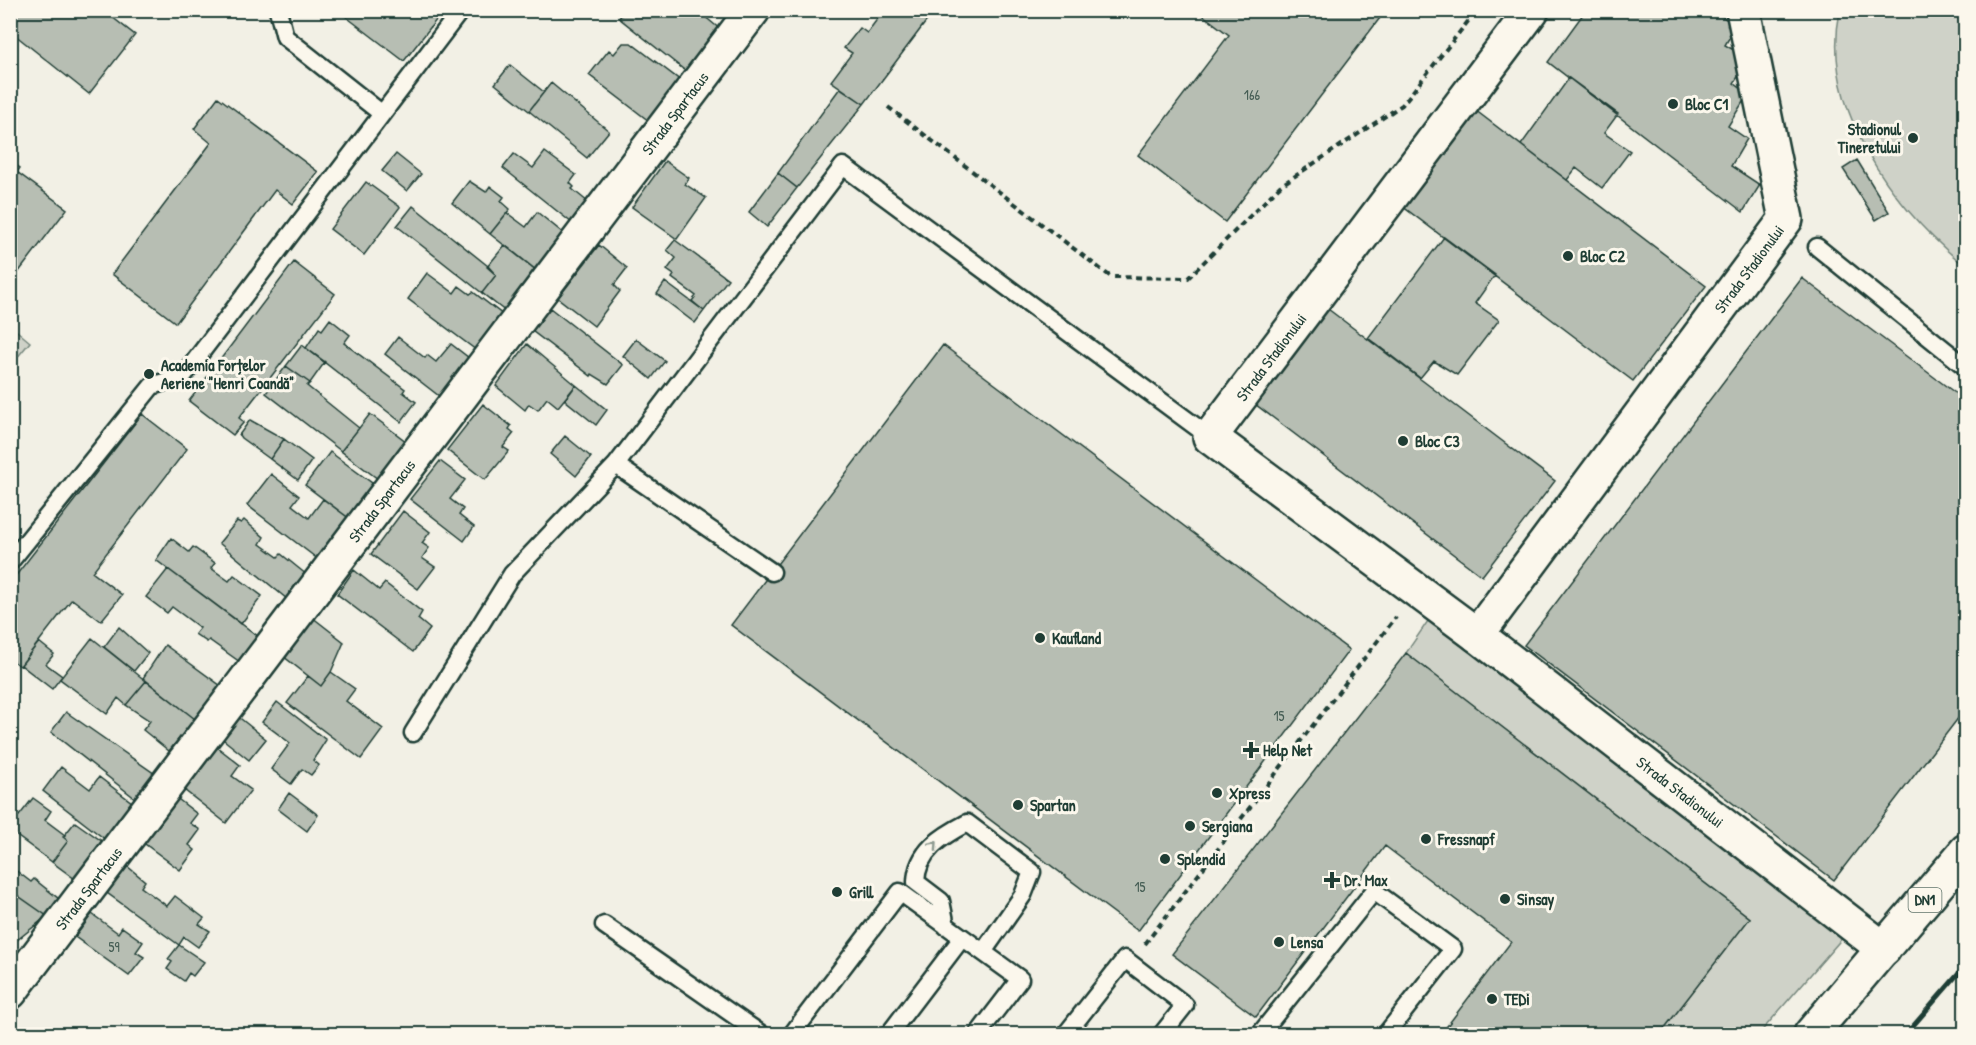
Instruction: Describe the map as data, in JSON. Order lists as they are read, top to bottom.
{
  "streets": {
    "street": ["Strada Spartacus", "Strada Stadionului", "DN1"]
  },
  "crossings": [
    ["Strada Stadionului", "DN1"]
  ],
  "places": {
    "other": [
      "Bloc C1",
      "Stadionul Tineretului",
      "Bloc C2",
      "Academia Forțelor Aeriene \"Henri Coandă\"",
      "Bloc C3",
      "Kaufland",
      "Xpress",
      "Spartan",
      "Sergiana",
      "Fressnapf",
      "Splendid",
      "Grill",
      "Sinsay",
      "Lensa",
      "TEDi"
    ],
    "health": ["Help Net", "Dr. Max"]
  },
  "house_numbers": [
    "166",
    "15",
    "15",
    "59"
  ]
}
